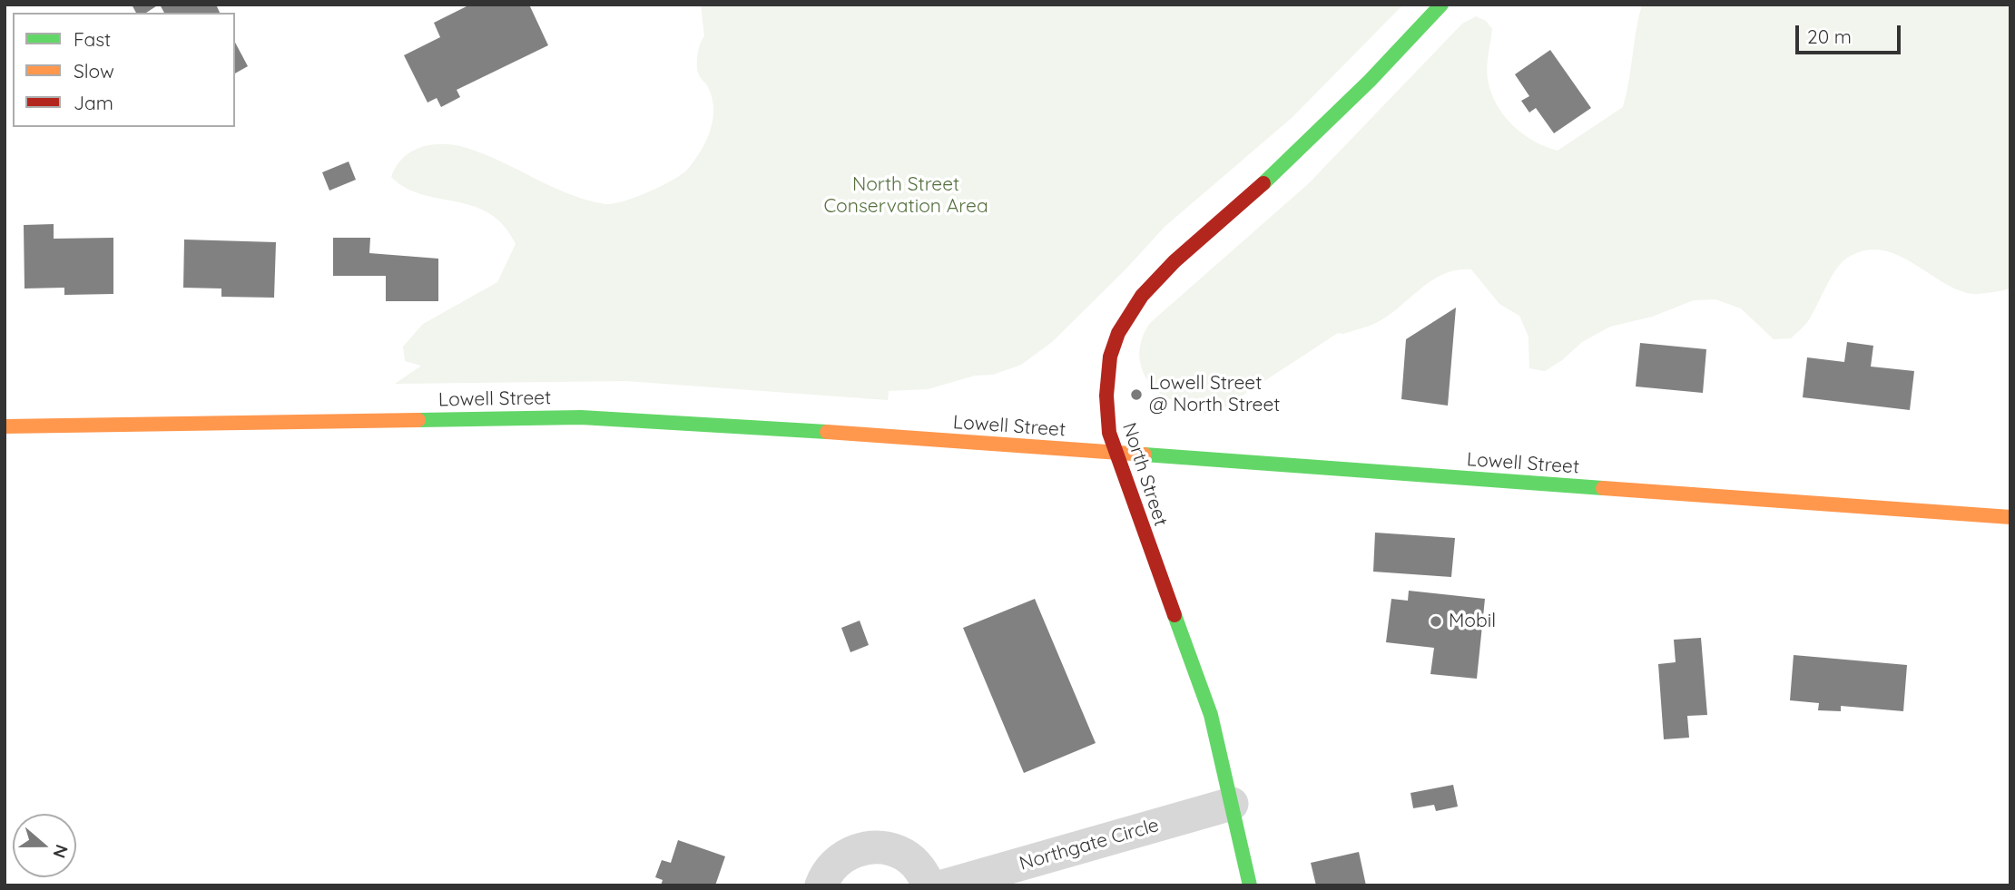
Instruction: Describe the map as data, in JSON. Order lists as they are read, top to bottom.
{
  "streets": {
    "main road": ["Lowell Street", "North Street"],
    "street": ["Northgate Circle"]
  },
  "crossings": [
    ["Lowell Street", "North Street"],
    ["North Street", "Northgate Circle"]
  ],
  "parks": ["North Street Conservation Area"],
  "places": ["Lowell Street @ North Street", "Mobil"],
  "legend": ["Fast", "Slow", "Jam"],
  "scale_bar": "20 m",
  "north": "right"
}
